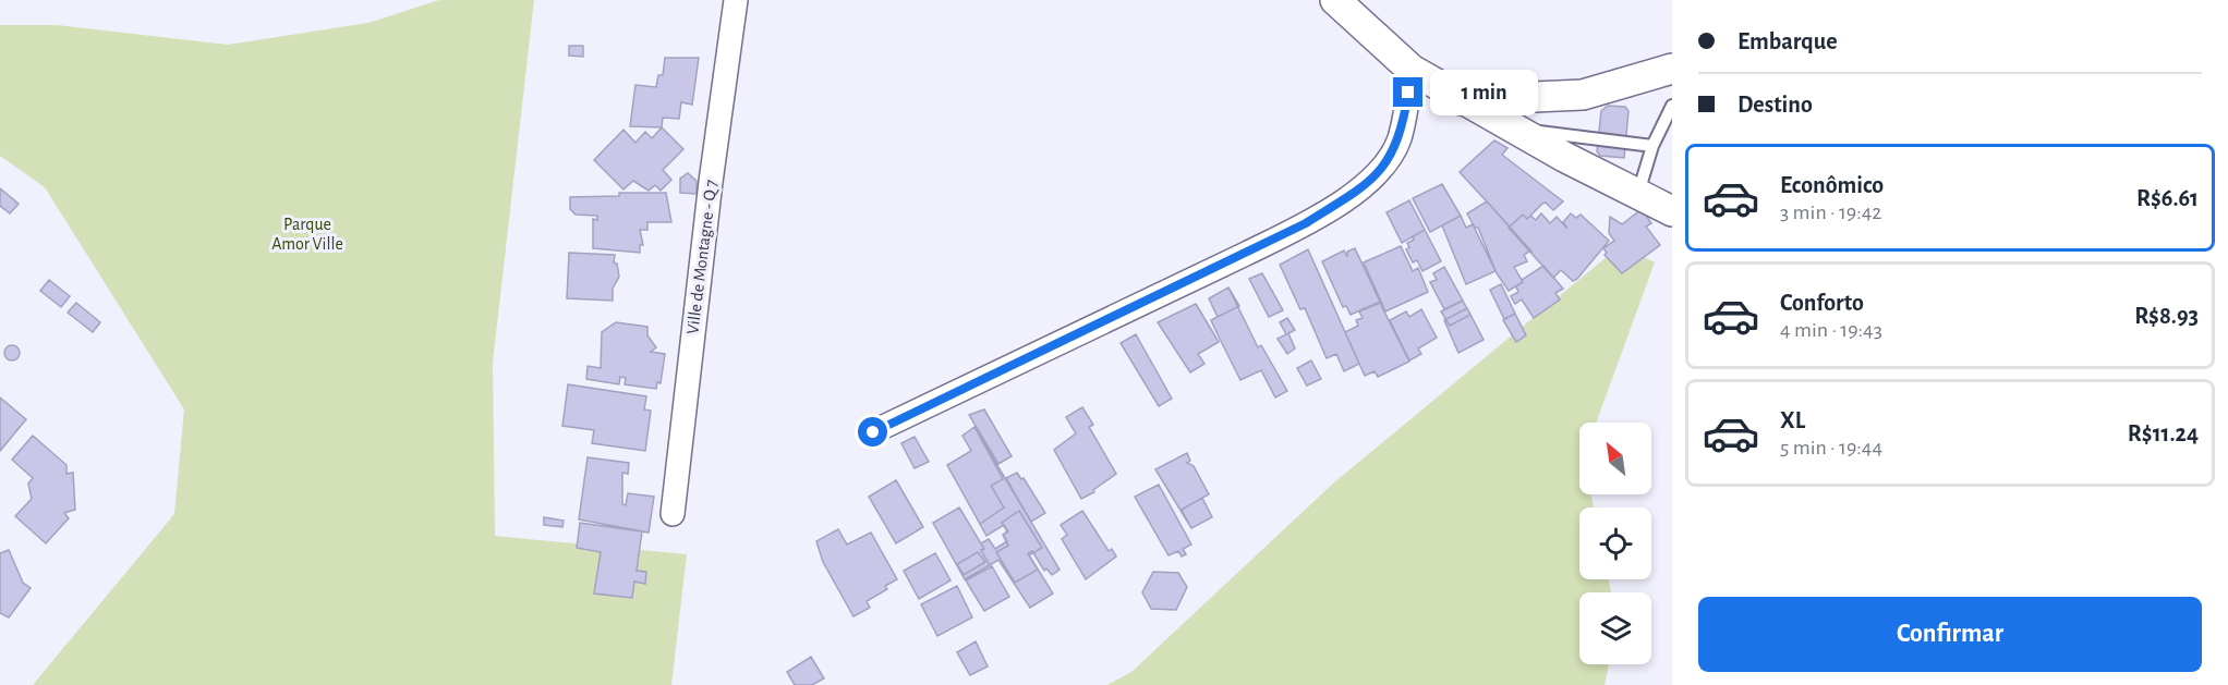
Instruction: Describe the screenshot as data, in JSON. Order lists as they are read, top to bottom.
{
  "streets": {
    "street": ["Ville de Montagne - Q 7"]
  },
  "parks": ["Parque Amor Ville"],
  "north": "top left",
  "page": {
    "banner": ["Embarque", "Destino"],
    "bubble": "1 min",
    "list": [
      {
        "name": "Econômico",
        "note": "3 min · 19:42",
        "value": "R$6.61"
      },
      {
        "name": "Conforto",
        "note": "4 min · 19:43",
        "value": "R$8.93"
      },
      {
        "name": "XL",
        "note": "5 min · 19:44",
        "value": "R$11.24"
      }
    ],
    "buttons": "Confirmar"
  }
}
